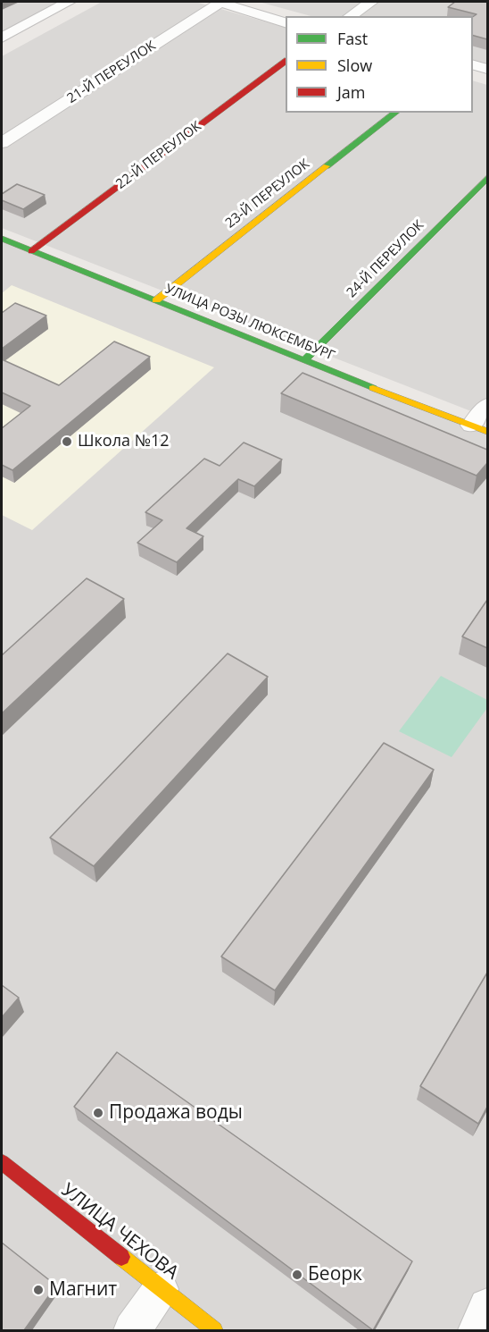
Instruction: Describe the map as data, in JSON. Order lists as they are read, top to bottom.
{
  "streets": {
    "street": [
      "21-Й ПЕРЕУЛОК",
      "22-Й ПЕРЕУЛОК",
      "23-Й ПЕРЕУЛОК",
      "24-Й ПЕРЕУЛОК",
      "УЛИЦА РОЗЫ ЛЮКСЕМБУРГ",
      "УЛИЦА ЧЕХОВА"
    ]
  },
  "crossings": [
    ["22-Й ПЕРЕУЛОК", "УЛИЦА РОЗЫ ЛЮКСЕМБУРГ"],
    ["23-Й ПЕРЕУЛОК", "УЛИЦА РОЗЫ ЛЮКСЕМБУРГ"],
    ["24-Й ПЕРЕУЛОК", "УЛИЦА РОЗЫ ЛЮКСЕМБУРГ"]
  ],
  "places": [
    "Школа №12",
    "Продажа воды",
    "Беорк",
    "Магнит"
  ],
  "legend": ["Fast", "Slow", "Jam"]
}
